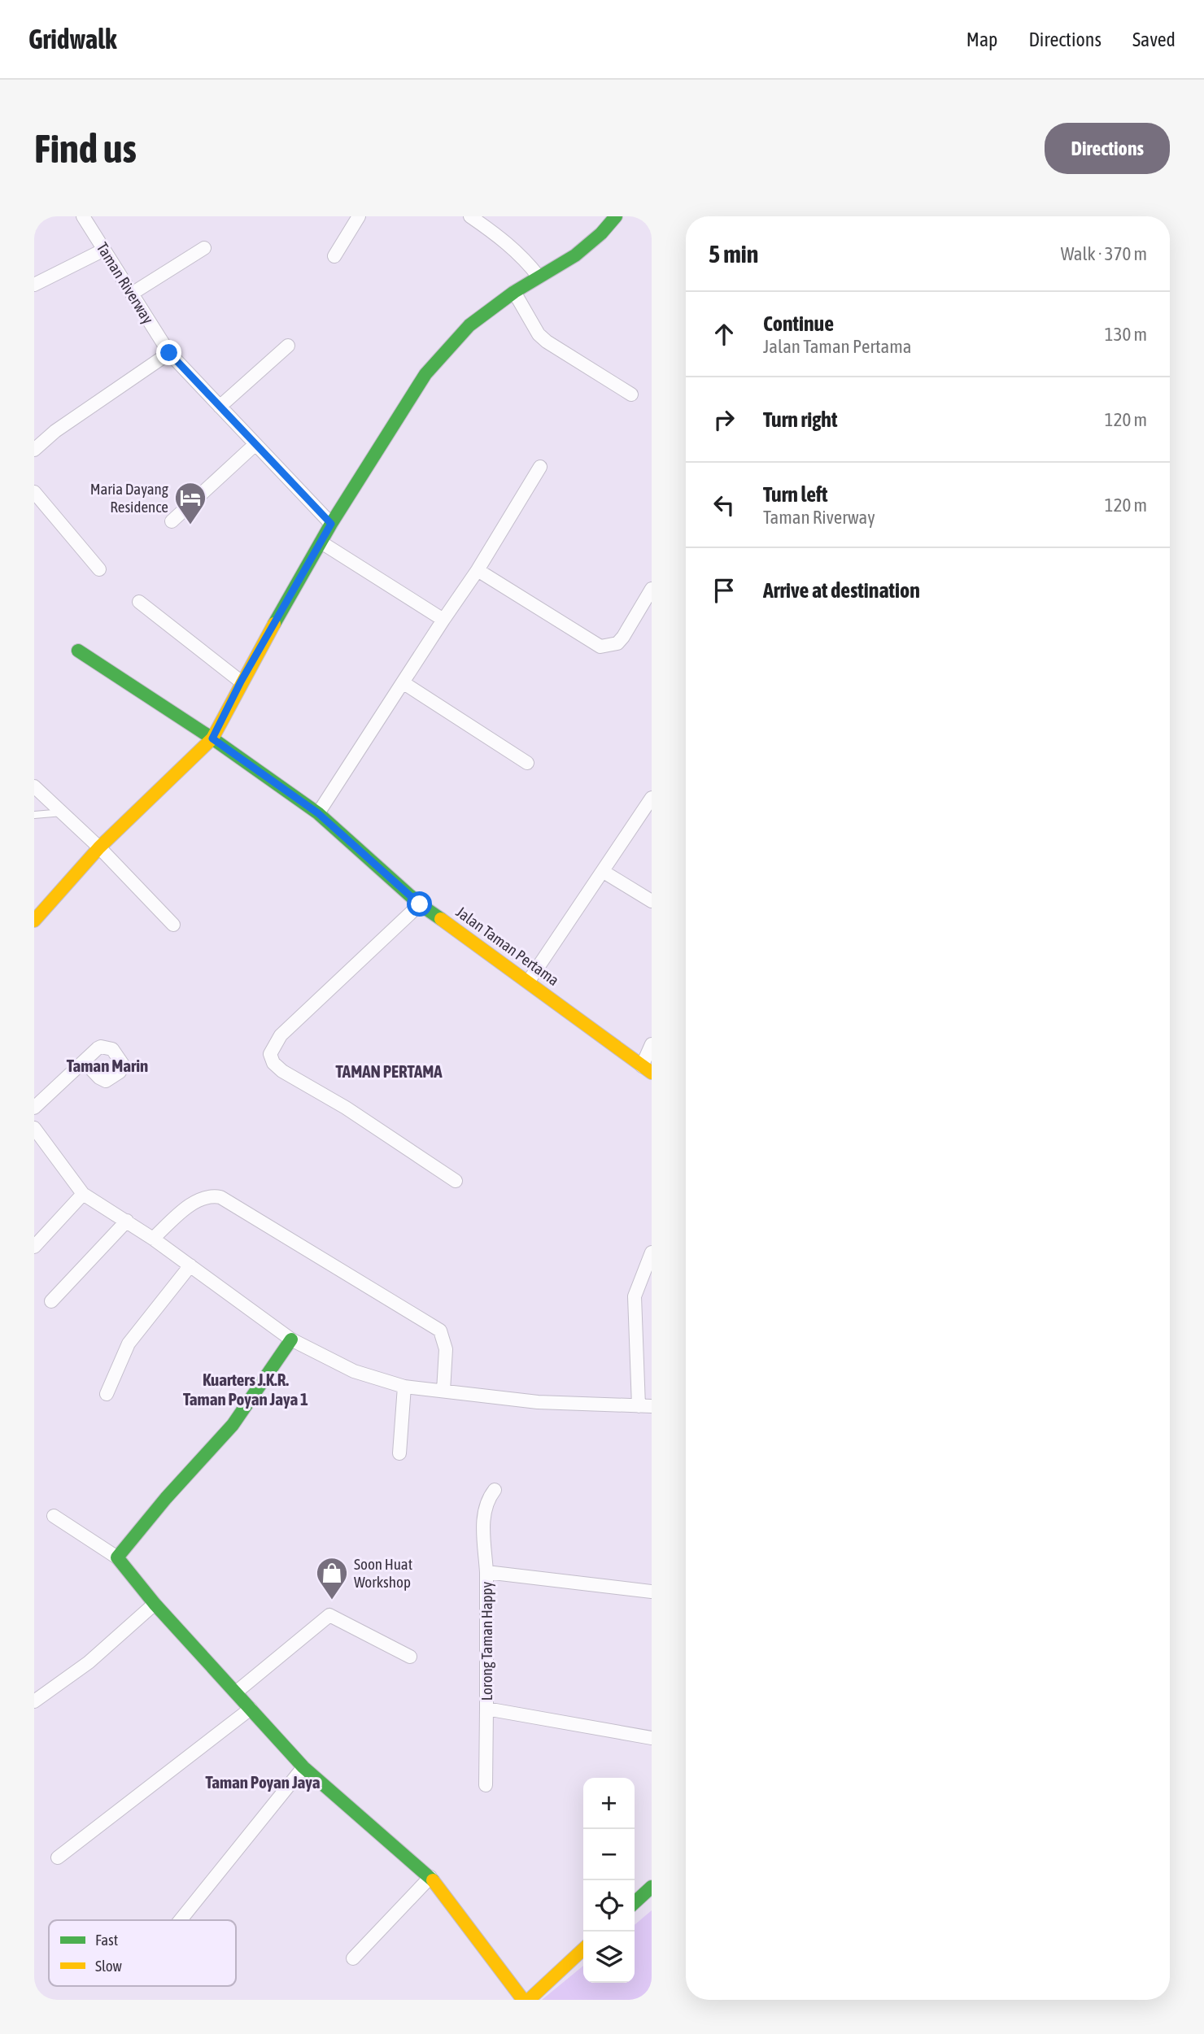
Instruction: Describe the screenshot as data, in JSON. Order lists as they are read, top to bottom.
{
  "streets": {
    "main road": ["Jalan Taman Pertama"],
    "street": ["Taman Riverway", "Lorong Taman Happy"]
  },
  "districts": [
    "Taman Marin",
    "TAMAN PERTAMA",
    "Kuarters J.K.R. Taman Poyan Jaya 1",
    "Taman Poyan Jaya"
  ],
  "places": {
    "hotel": ["Maria Dayang Residence"],
    "shop": ["Soon Huat Workshop"]
  },
  "legend": ["Fast", "Slow"],
  "page": {
    "header": "Gridwalk",
    "nav": ["Map", "Directions", "Saved"],
    "buttons": "Directions",
    "title": "Find us",
    "heading": ["5 min", "Walk · 370 m"],
    "list": [
      ["Continue", "Jalan Taman Pertama", "130 m"],
      ["Turn right", "120 m"],
      ["Turn left", "Taman Riverway", "120 m"],
      "Arrive at destination"
    ],
    "map_buttons": ["+", "−"]
  }
}
